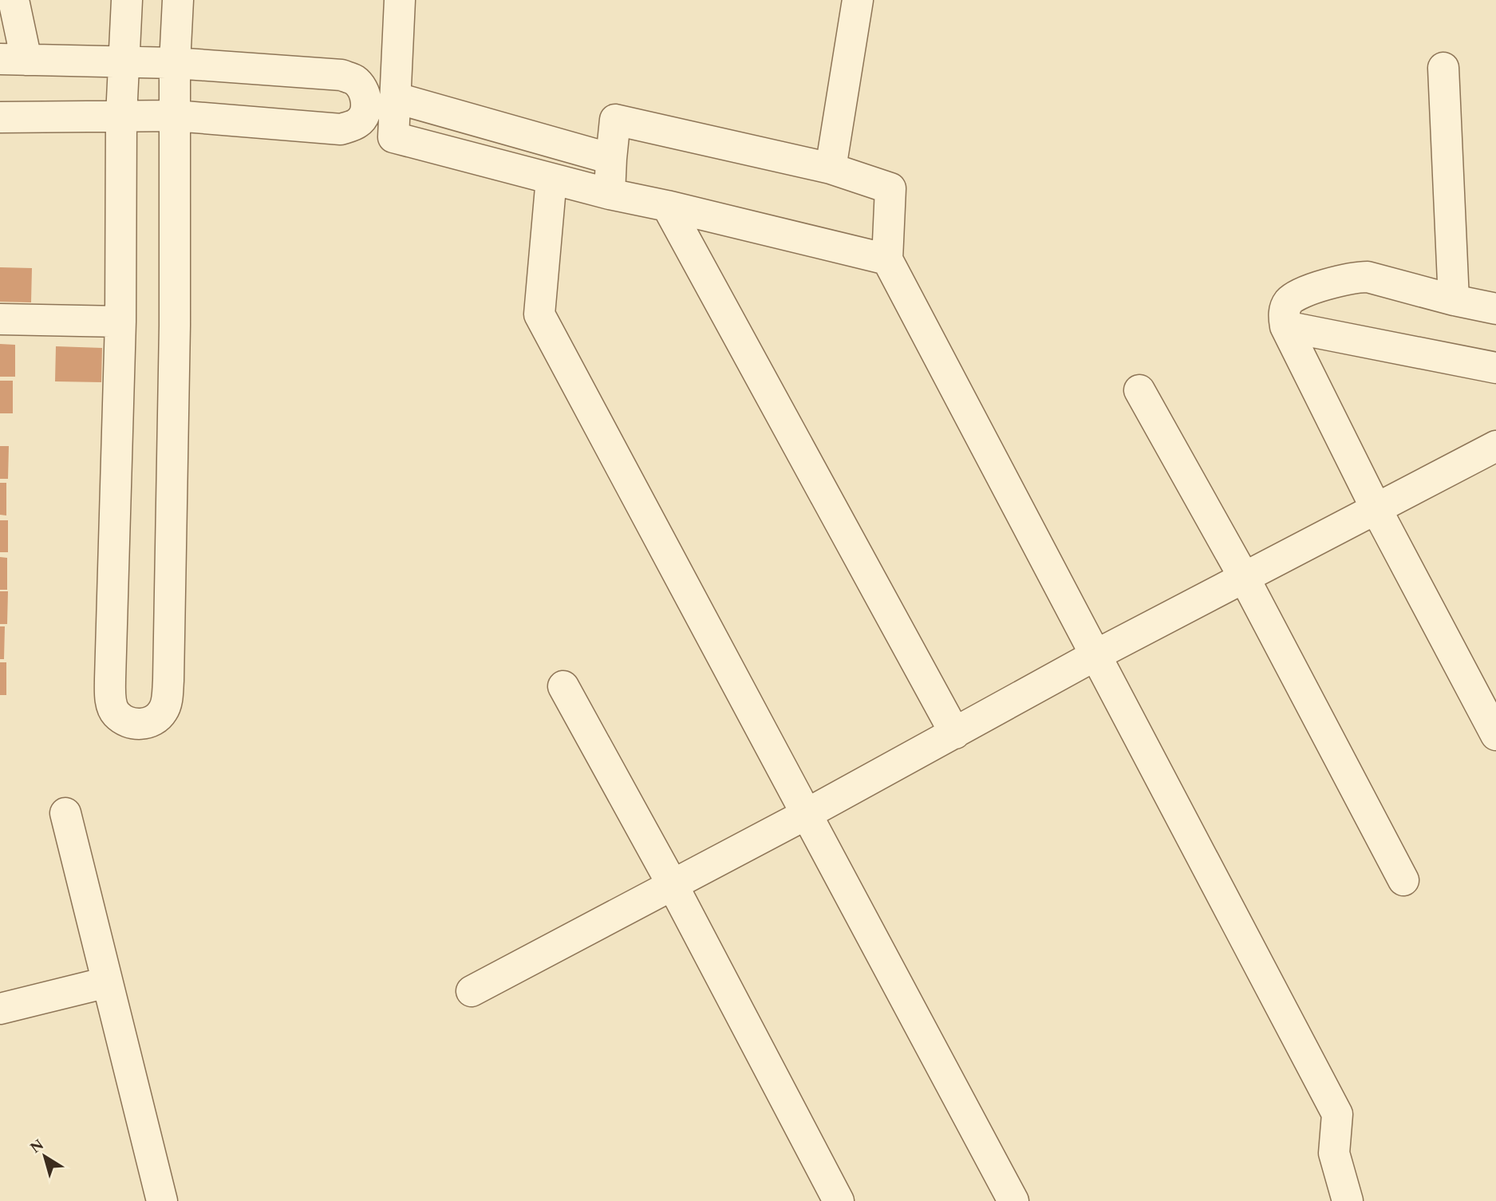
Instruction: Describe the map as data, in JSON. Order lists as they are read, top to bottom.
{
  "north": "top left"
}
